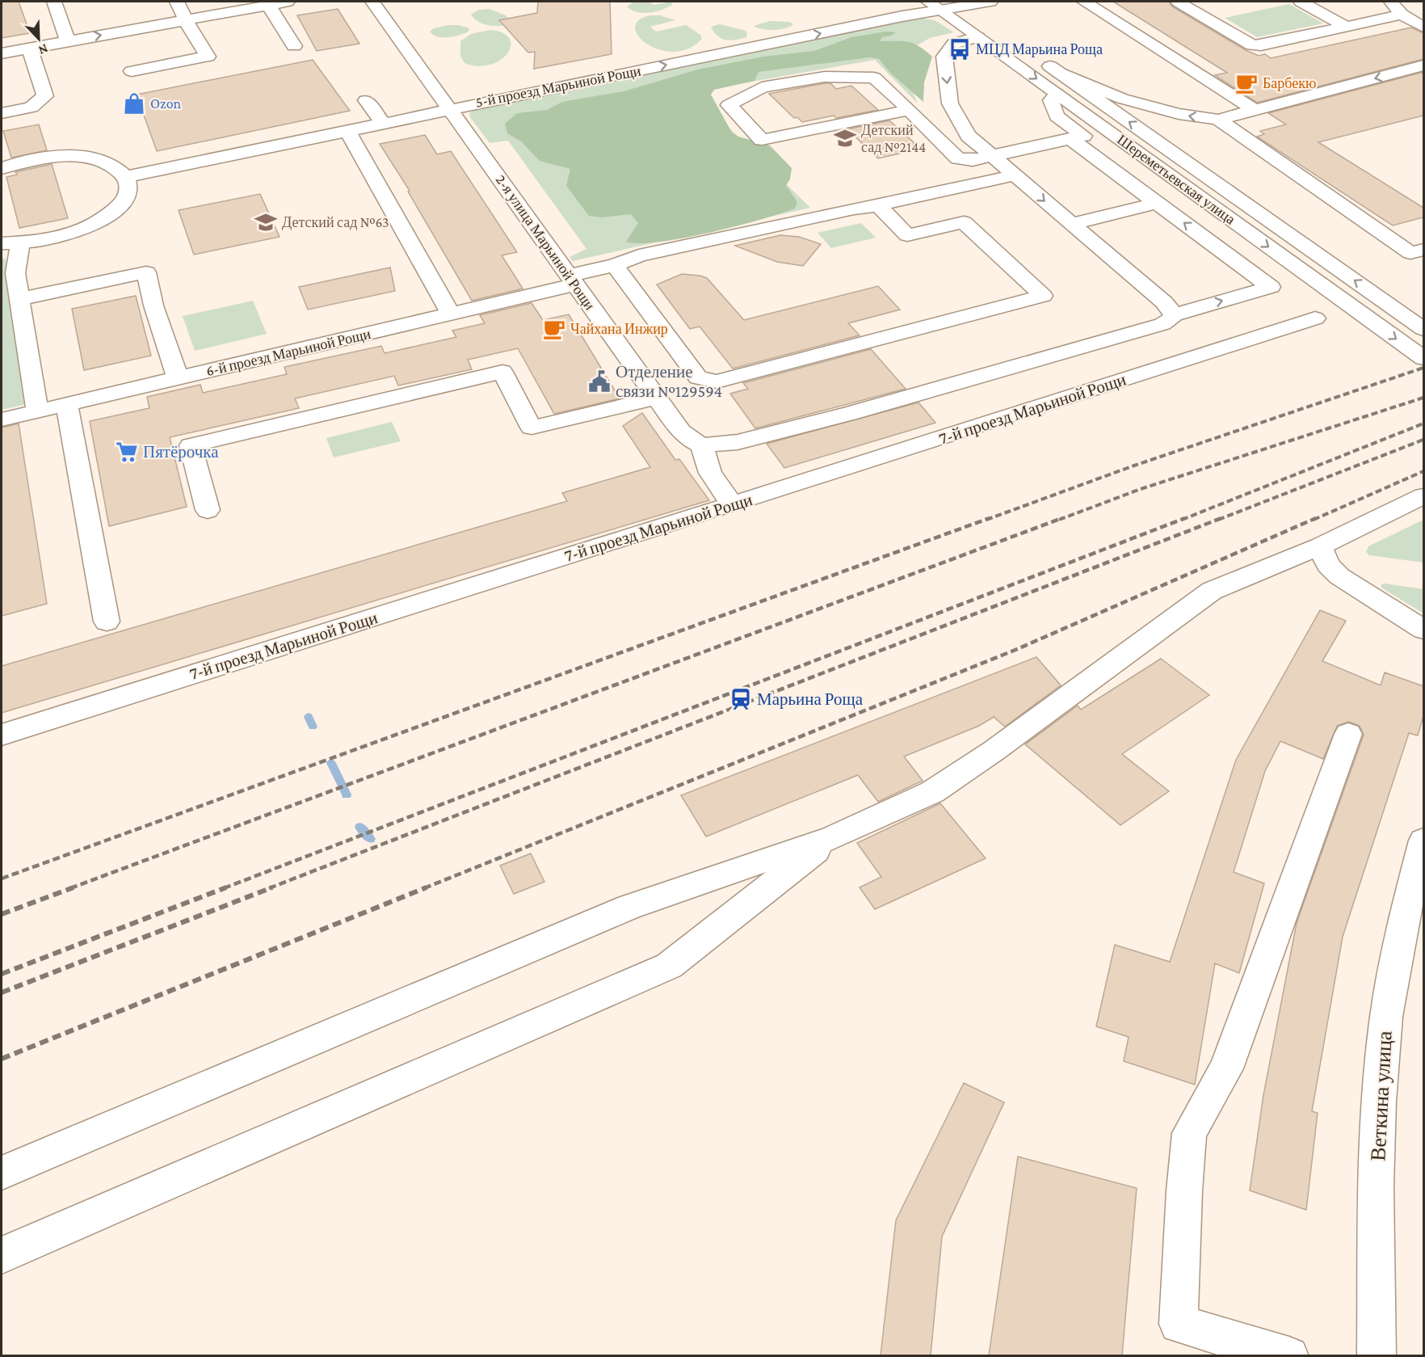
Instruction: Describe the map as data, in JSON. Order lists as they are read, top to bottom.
{
  "streets": {
    "street": [
      "5-й проезд Марьиной Рощи",
      "Шереметьевская улица",
      "2-я улица Марьиной Рощи",
      "6-й проезд Марьиной Рощи",
      "7-й проезд Марьиной Рощи",
      "Веткина улица"
    ]
  },
  "crossings": [
    ["5-й проезд Марьиной Рощи", "Шереметьевская улица"],
    ["5-й проезд Марьиной Рощи", "2-я улица Марьиной Рощи"],
    ["2-я улица Марьиной Рощи", "6-й проезд Марьиной Рощи"]
  ],
  "one_way": ["5-й проезд Марьиной Рощи"],
  "places": {
    "bus stop": ["МЦД Марьина Роща"],
    "cafe": ["Барбекю", "Чайхана Инжир"],
    "shop": ["Ozon"],
    "school or university": ["Детский сад №2144", "Детский сад №63"],
    "public building": ["Отделение связи №129594"],
    "supermarket": ["Пятёрочка"],
    "station": ["Марьина Роща"]
  },
  "north": "bottom right"
}
